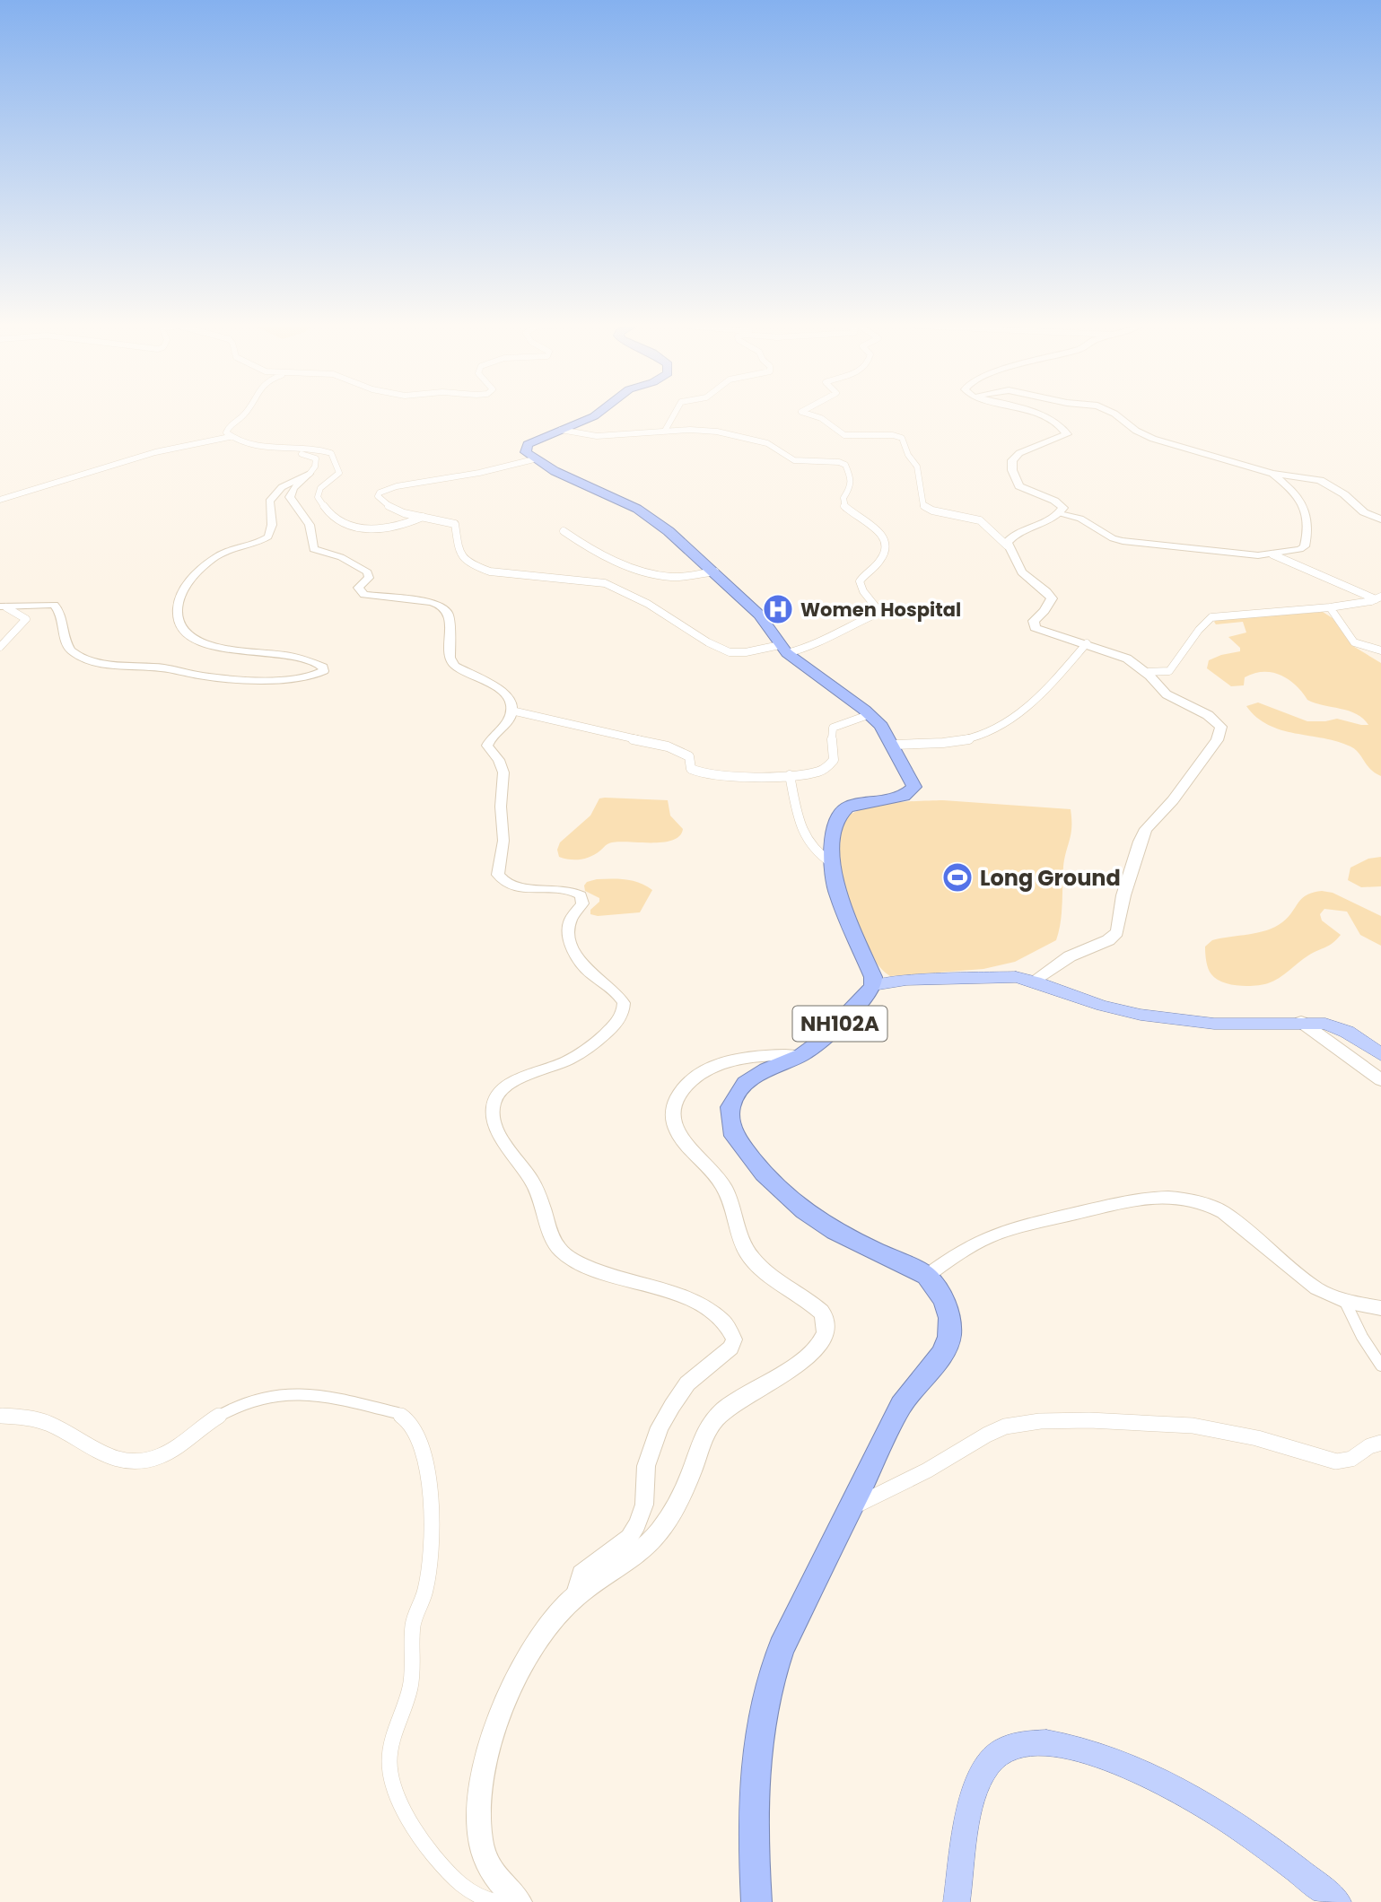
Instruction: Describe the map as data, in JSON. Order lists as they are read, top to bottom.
{
  "streets": {
    "highway": ["NH102A"]
  },
  "places": {
    "hospital": ["Women Hospital"],
    "sports": ["Long Ground"]
  }
}
